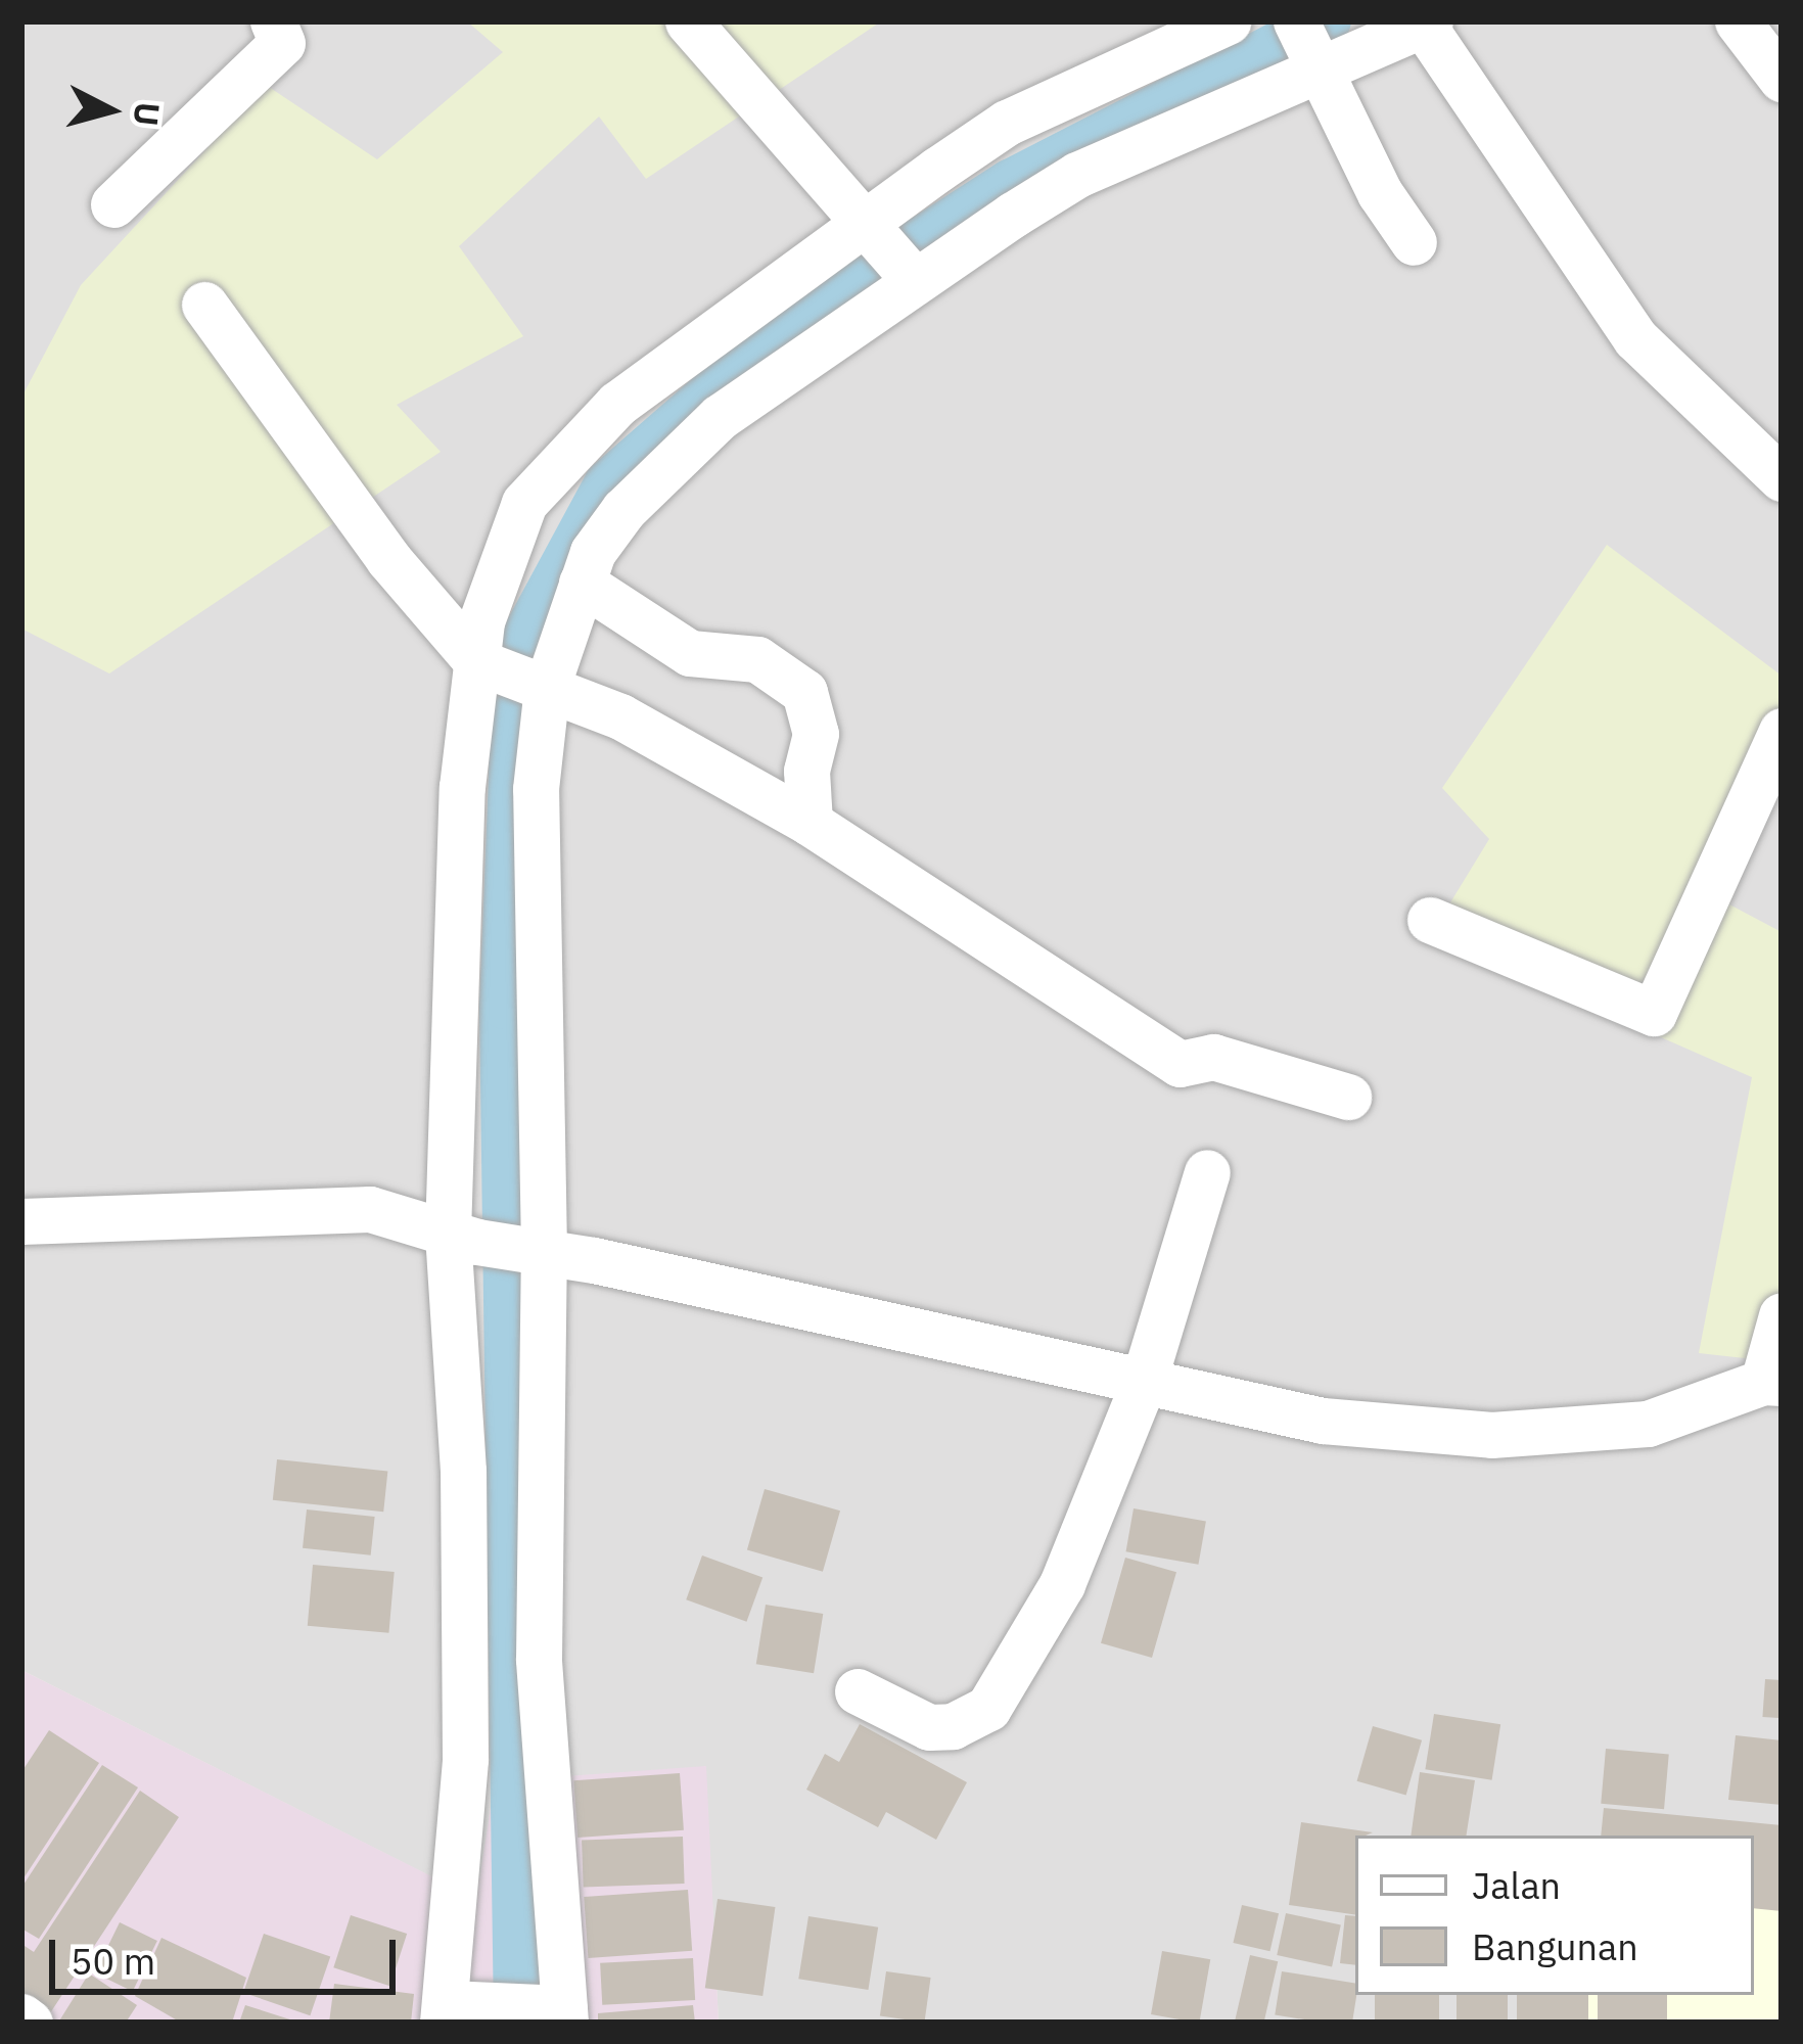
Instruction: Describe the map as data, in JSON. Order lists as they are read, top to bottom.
{
  "legend": ["Jalan", "Bangunan"],
  "scale_bar": "50 m",
  "north": "right"
}
